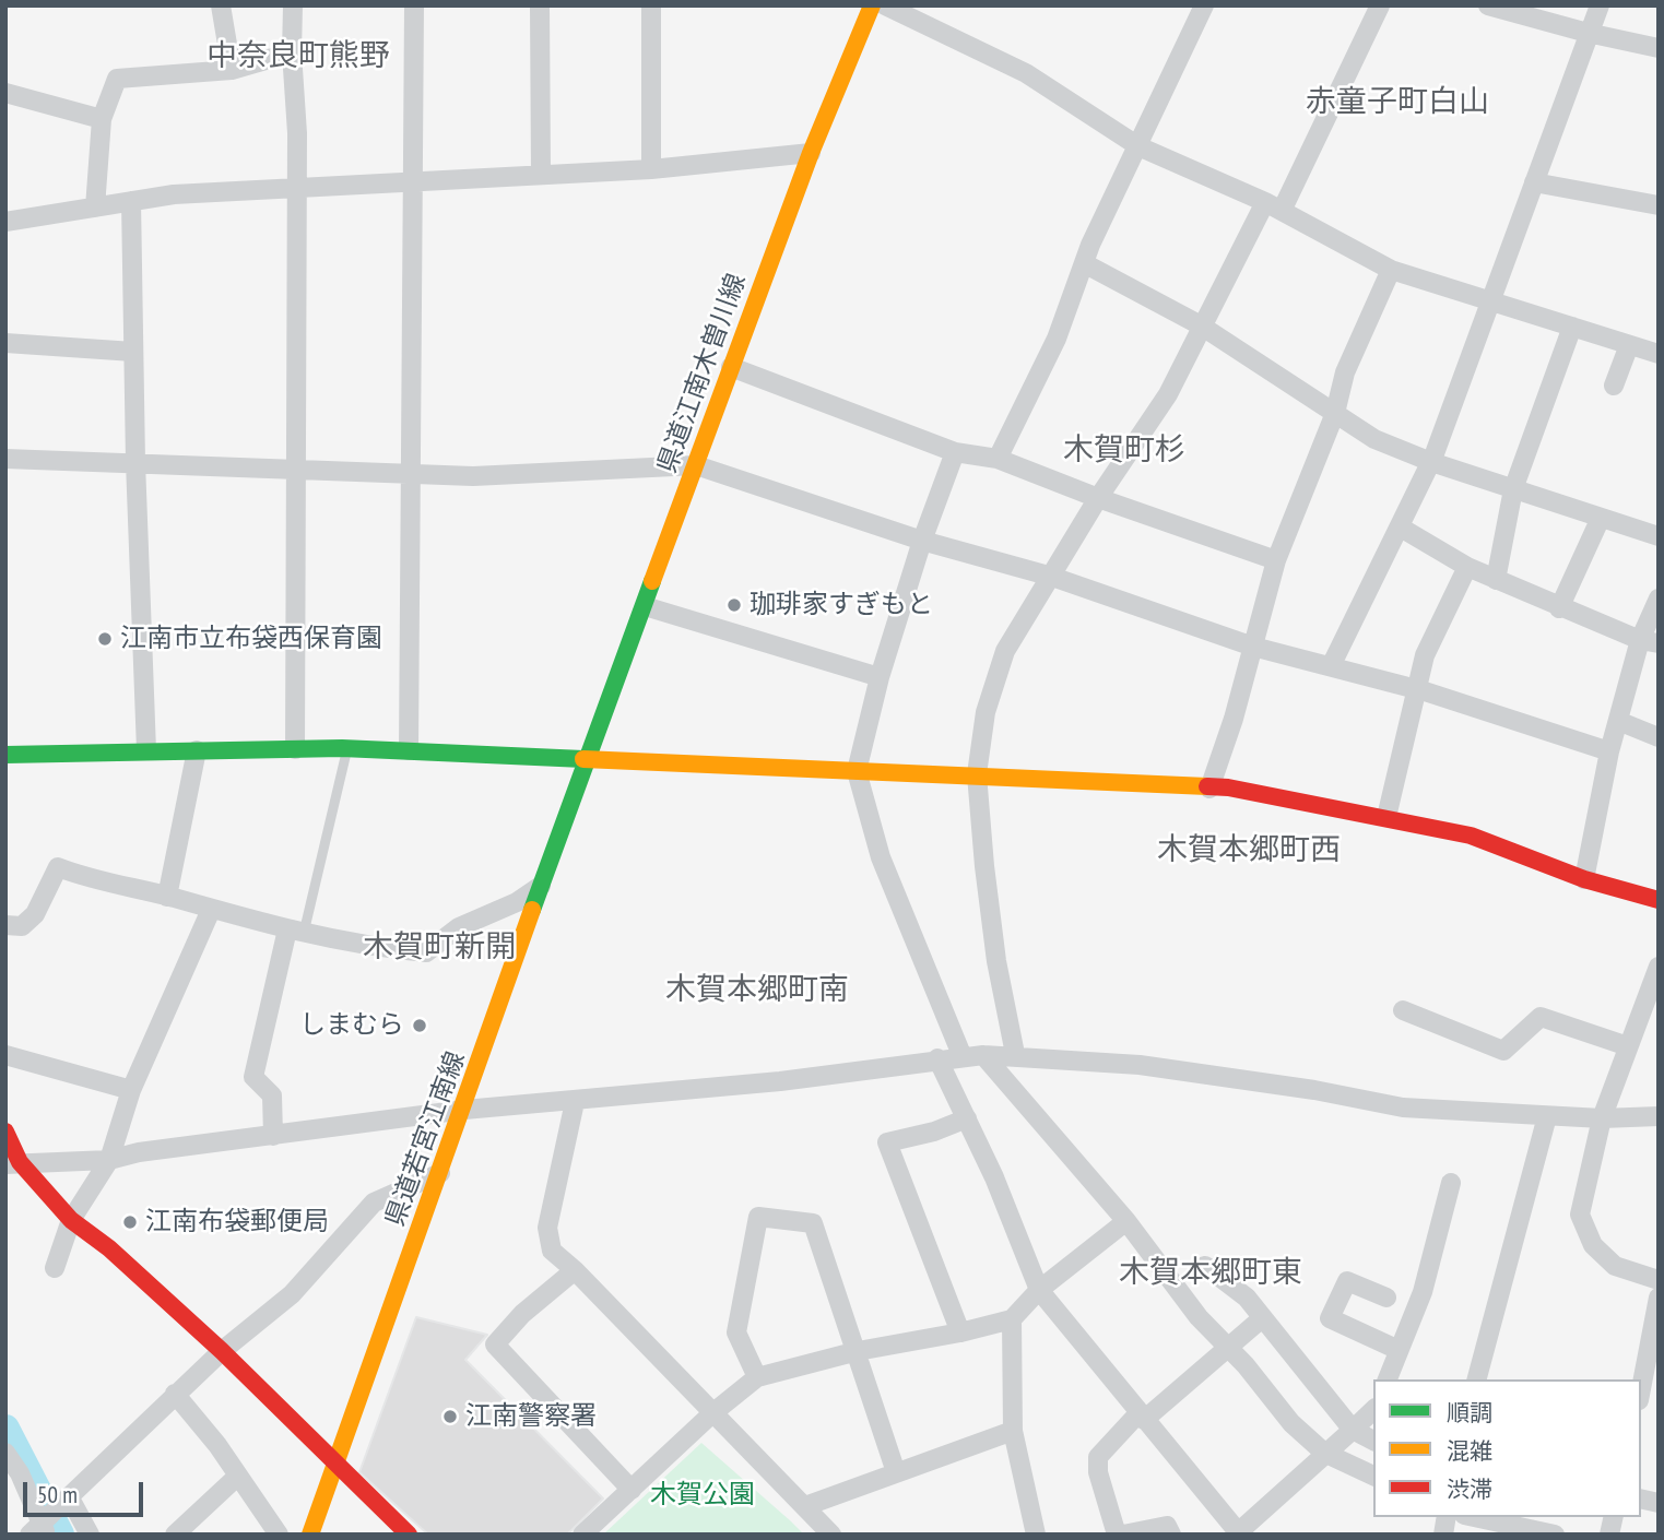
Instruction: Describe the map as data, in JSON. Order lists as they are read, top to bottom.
{
  "streets": {
    "street": ["県道江南木曽川線", "県道若宮江南線"]
  },
  "crossings": [
    ["県道江南木曽川線", "県道若宮江南線"]
  ],
  "districts": [
    "中奈良町熊野",
    "赤童子町白山",
    "木賀町杉",
    "木賀本郷町西",
    "木賀町新開",
    "木賀本郷町南",
    "木賀本郷町東"
  ],
  "parks": ["木賀公園"],
  "places": [
    "珈琲家すぎもと",
    "江南市立布袋西保育園",
    "しまむら",
    "江南布袋郵便局",
    "江南警察署"
  ],
  "legend": ["順調", "混雑", "渋滞"],
  "scale_bar": "50 m"
}
